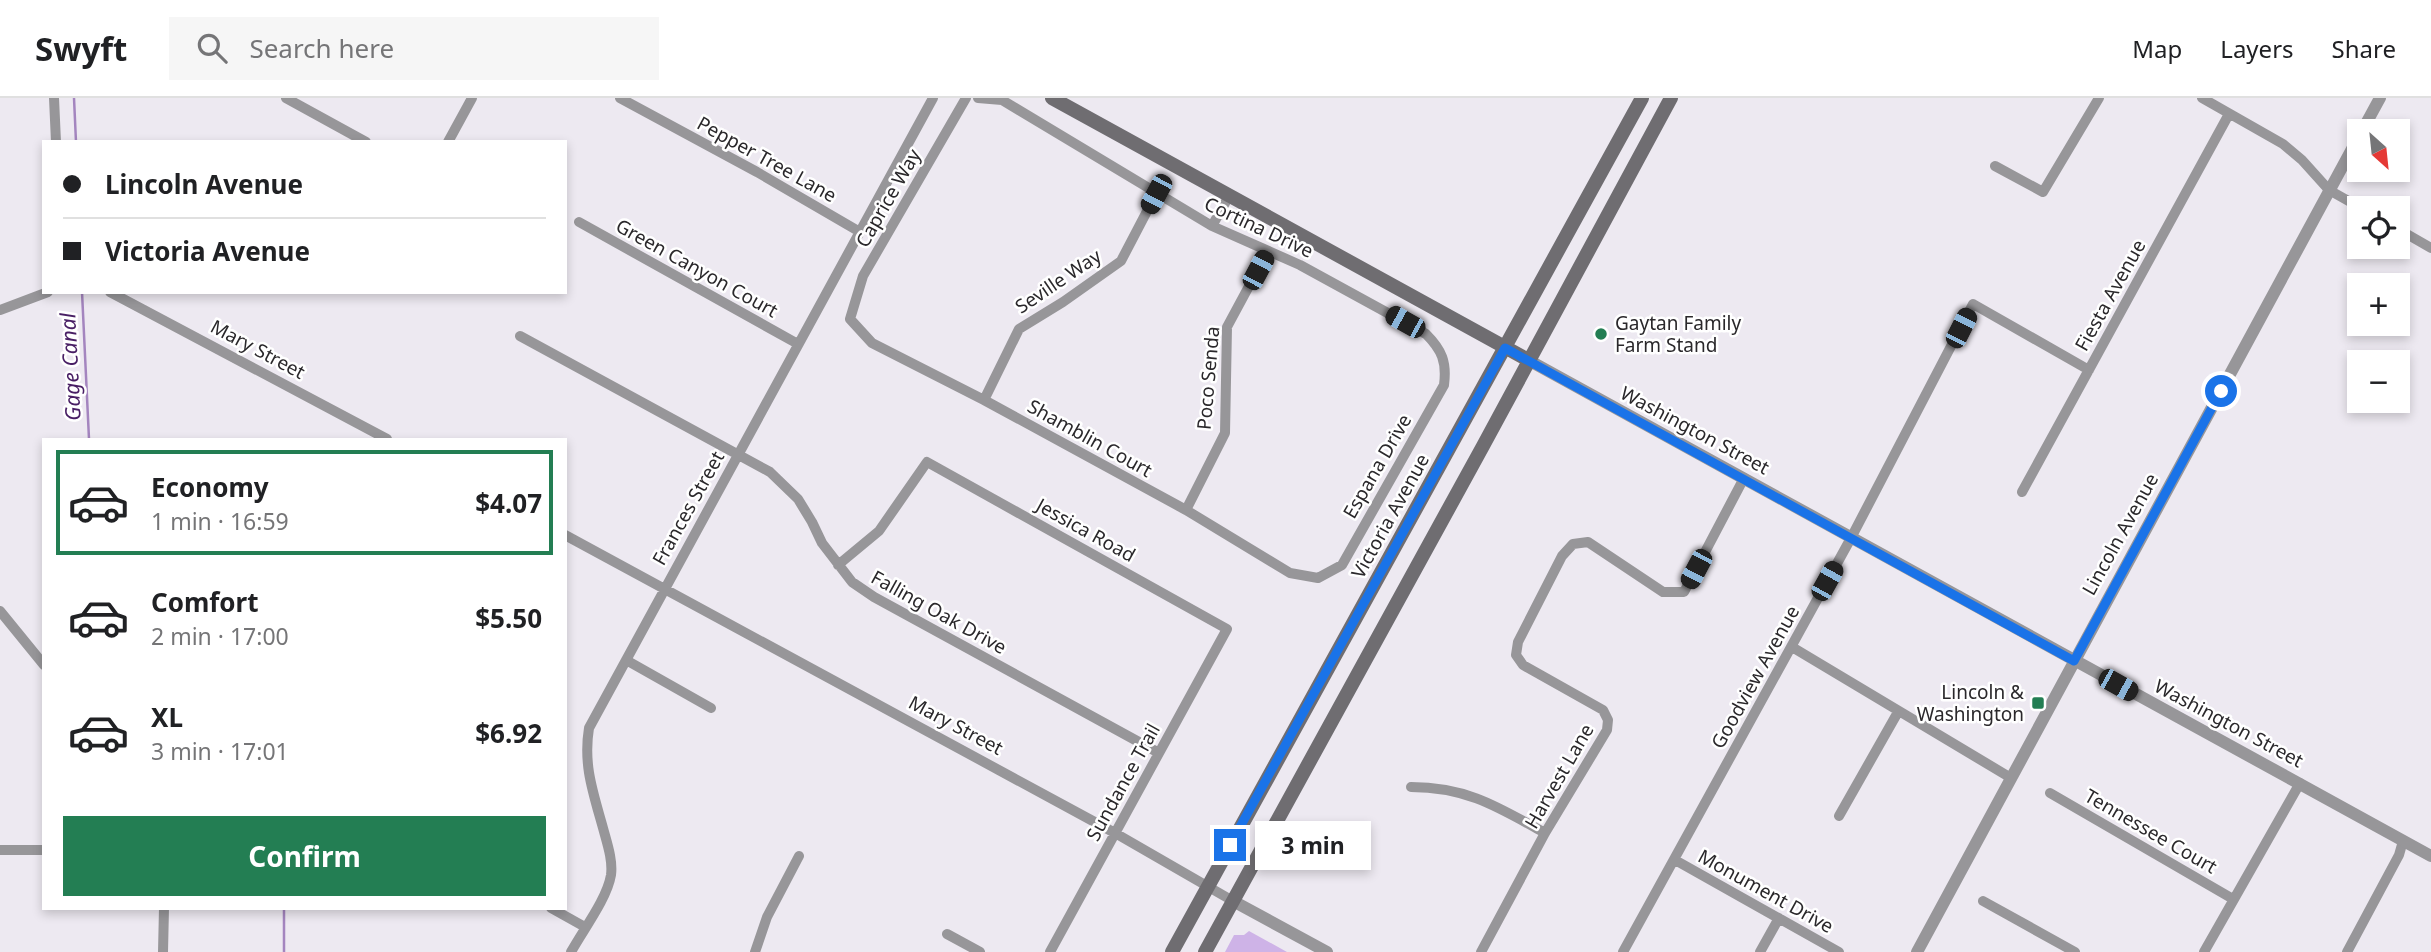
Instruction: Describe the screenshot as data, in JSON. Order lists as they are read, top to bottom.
{
  "streets": {
    "main road": ["Washington Street", "Victoria Avenue"],
    "street": [
      "Pepper Tree Lane",
      "Caprice Way",
      "Cortina Drive",
      "Green Canyon Court",
      "Seville Way",
      "Fiesta Avenue",
      "Mary Street",
      "Poco Senda",
      "Shamblin Court",
      "Espana Drive",
      "Frances Street",
      "Jessica Road",
      "Lincoln Avenue",
      "Falling Oak Drive",
      "Goodview Avenue",
      "Harvest Lane",
      "Sundance Trail",
      "Tennessee Court",
      "Monument Drive"
    ]
  },
  "crossings": [
    ["Pepper Tree Lane", "Frances Street"],
    ["Caprice Way", "Shamblin Court"],
    ["Cortina Drive", "Seville Way"],
    ["Cortina Drive", "Poco Senda"],
    ["Cortina Drive", "Espana Drive"],
    ["Green Canyon Court", "Frances Street"],
    ["Seville Way", "Shamblin Court"],
    ["Fiesta Avenue", "Goodview Avenue"],
    ["Mary Street", "Frances Street"],
    ["Mary Street", "Victoria Avenue"],
    ["Mary Street", "Sundance Trail"],
    ["Poco Senda", "Shamblin Court"],
    ["Washington Street", "Victoria Avenue"],
    ["Washington Street", "Lincoln Avenue"],
    ["Washington Street", "Goodview Avenue"],
    ["Washington Street", "Harvest Lane"],
    ["Shamblin Court", "Espana Drive"],
    ["Frances Street", "Falling Oak Drive"],
    ["Jessica Road", "Falling Oak Drive"],
    ["Jessica Road", "Sundance Trail"],
    ["Falling Oak Drive", "Sundance Trail"],
    ["Goodview Avenue", "Monument Drive"]
  ],
  "water": ["Gage Canal"],
  "places": {
    "other": ["Gaytan Family Farm Stand"],
    "transit": ["Lincoln & Washington"]
  },
  "north": "bottom right",
  "page": {
    "header": "Swyft",
    "search": "Search here",
    "nav": ["Map", "Layers", "Share"],
    "map_buttons": ["+", "−"],
    "banner": ["Lincoln Avenue", "Victoria Avenue"],
    "list": [
      {
        "name": "Economy",
        "note": "1 min · 16:59",
        "value": "$4.07"
      },
      {
        "name": "Comfort",
        "note": "2 min · 17:00",
        "value": "$5.50"
      },
      {
        "name": "XL",
        "note": "3 min · 17:01",
        "value": "$6.92"
      }
    ],
    "buttons": "Confirm",
    "bubble": "3 min"
  }
}
